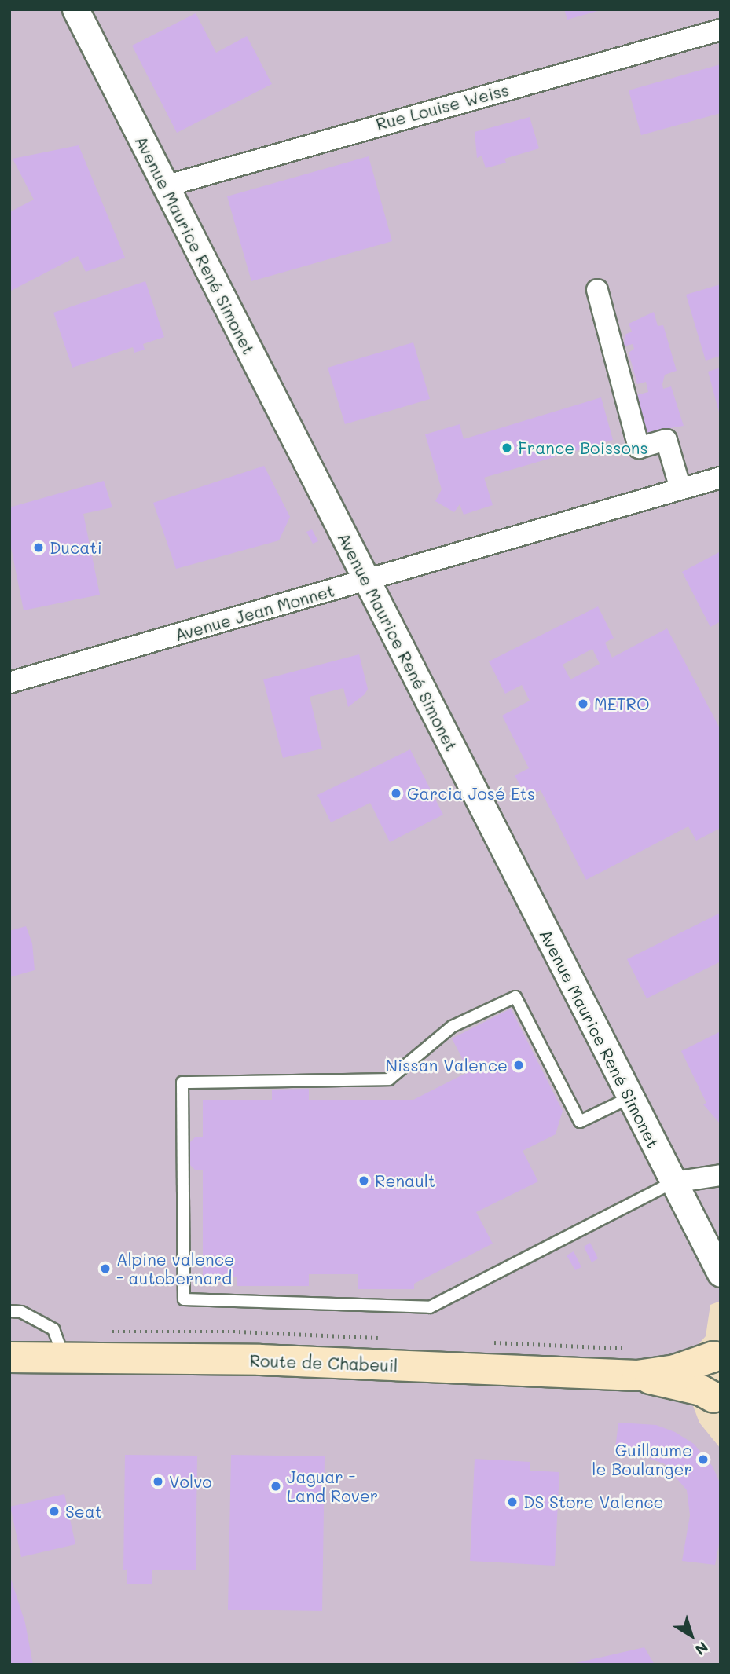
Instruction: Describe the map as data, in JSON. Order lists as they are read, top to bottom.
{
  "streets": {
    "main road": ["Route de Chabeuil"],
    "street": ["Rue Louise Weiss", "Avenue Maurice René Simonet", "Avenue Jean Monnet"]
  },
  "crossings": [
    ["Rue Louise Weiss", "Avenue Maurice René Simonet"],
    ["Avenue Maurice René Simonet", "Avenue Jean Monnet"]
  ],
  "places": [
    "France Boissons",
    "Ducati",
    "METRO",
    "Garcia José Ets",
    "Nissan Valence",
    "Renault",
    "Alpine valence - autobernard",
    "Guillaume le Boulanger",
    "Volvo",
    "Jaguar - Land Rover",
    "DS Store Valence",
    "Seat"
  ],
  "north": "bottom right"
}
